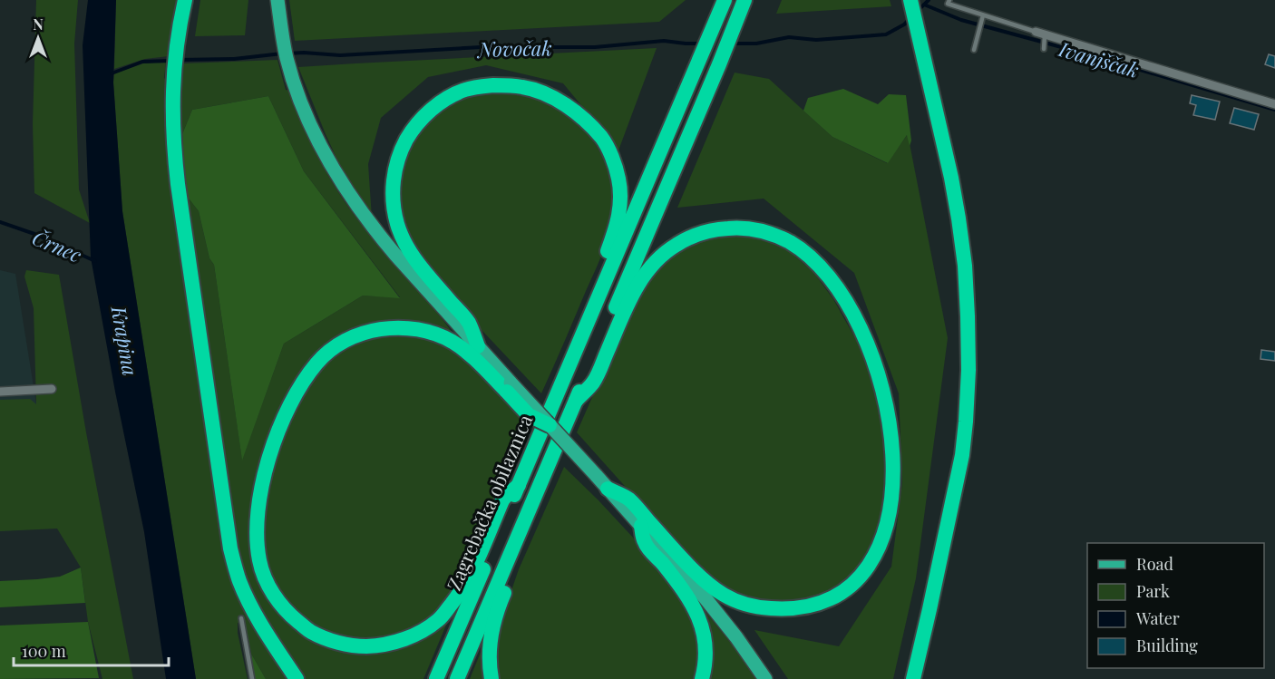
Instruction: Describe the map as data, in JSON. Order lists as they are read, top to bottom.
{
  "streets": {
    "highway": ["Zagrebačka obilaznica"]
  },
  "water": [
    "Novočak",
    "Ivanjščak",
    "Črnec",
    "Krapina"
  ],
  "legend": [
    "Road",
    "Park",
    "Water",
    "Building"
  ],
  "scale_bar": "100 m",
  "north": "top"
}
